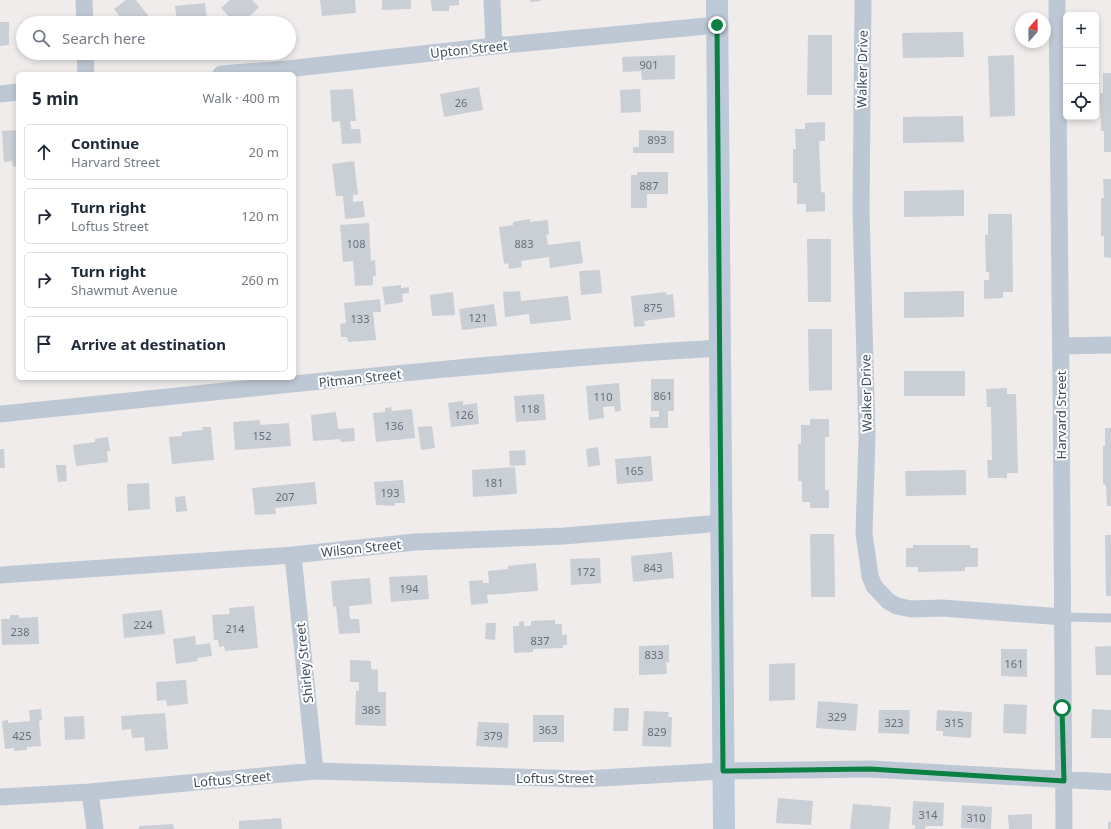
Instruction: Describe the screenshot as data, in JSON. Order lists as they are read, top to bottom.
{
  "streets": {
    "street": [
      "Upton Street",
      "Walker Drive",
      "Pitman Street",
      "Harvard Street",
      "Wilson Street",
      "Shirley Street",
      "Loftus Street"
    ]
  },
  "crossings": [
    ["Walker Drive", "Harvard Street"],
    ["Harvard Street", "Loftus Street"],
    ["Wilson Street", "Shirley Street"],
    ["Shirley Street", "Loftus Street"]
  ],
  "house_numbers": [
    "901",
    "26",
    "893",
    "887",
    "108",
    "883",
    "875",
    "121",
    "133",
    "861",
    "110",
    "118",
    "126",
    "136",
    "152",
    "165",
    "181",
    "193",
    "207",
    "843",
    "172",
    "194",
    "224",
    "214",
    "238",
    "837",
    "833",
    "161",
    "385",
    "329",
    "323",
    "315",
    "363",
    "829",
    "425",
    "379",
    "314",
    "310"
  ],
  "north": "top",
  "page": {
    "map_buttons": ["+", "−"],
    "search": "Search here",
    "heading": ["5 min", "Walk · 400 m"],
    "list": [
      ["Continue", "Harvard Street", "20 m"],
      ["Turn right", "Loftus Street", "120 m"],
      ["Turn right", "Shawmut Avenue", "260 m"],
      "Arrive at destination"
    ]
  }
}
